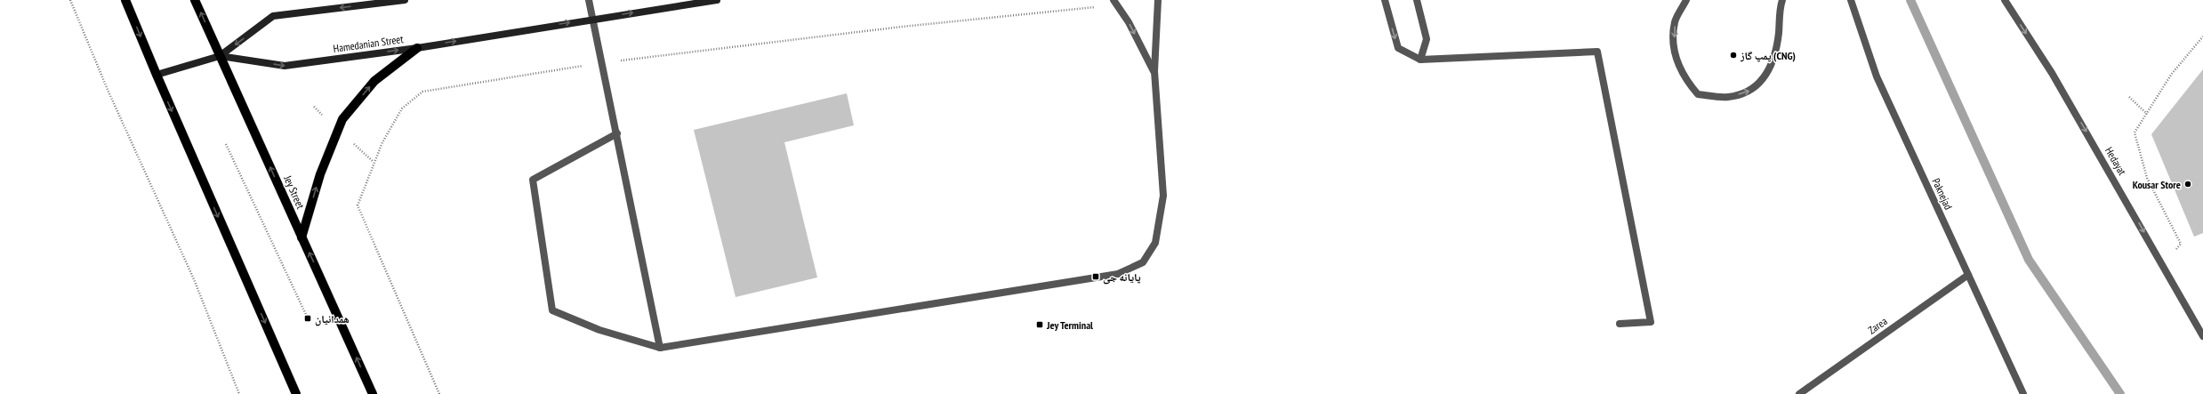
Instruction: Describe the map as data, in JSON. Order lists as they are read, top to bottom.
{
  "streets": {
    "main road": ["Hamedanian Street", "Jey Street"],
    "street": ["Hedayat", "Paknejad", "Zarea"]
  },
  "crossings": [
    ["Hamedanian Street", "Jey Street"],
    ["Paknejad", "Zarea"]
  ],
  "one_way": ["Hedayat"],
  "places": {
    "other": ["پمپ گاز (CNG)", "Kousar Store"],
    "transit": ["پایانه جی", "همدانیان", "Jey Terminal"]
  }
}
